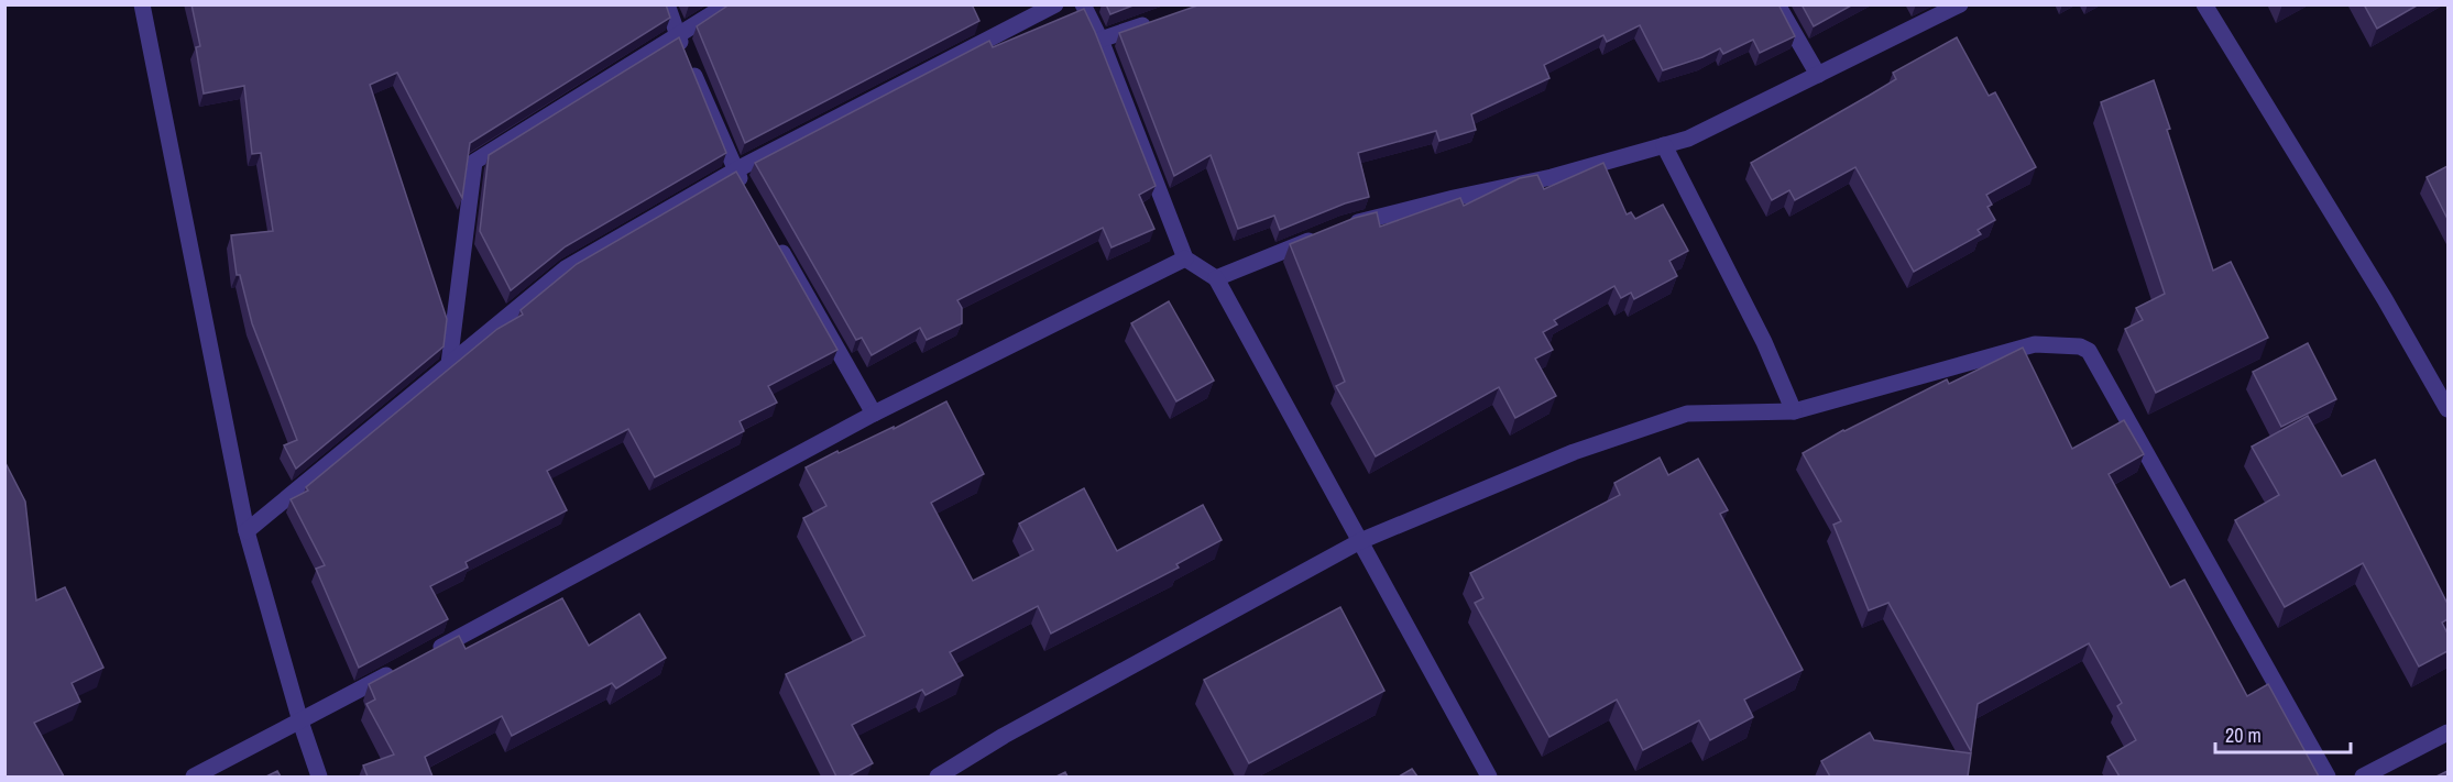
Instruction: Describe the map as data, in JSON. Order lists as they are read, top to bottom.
{
  "scale_bar": "20 m"
}
